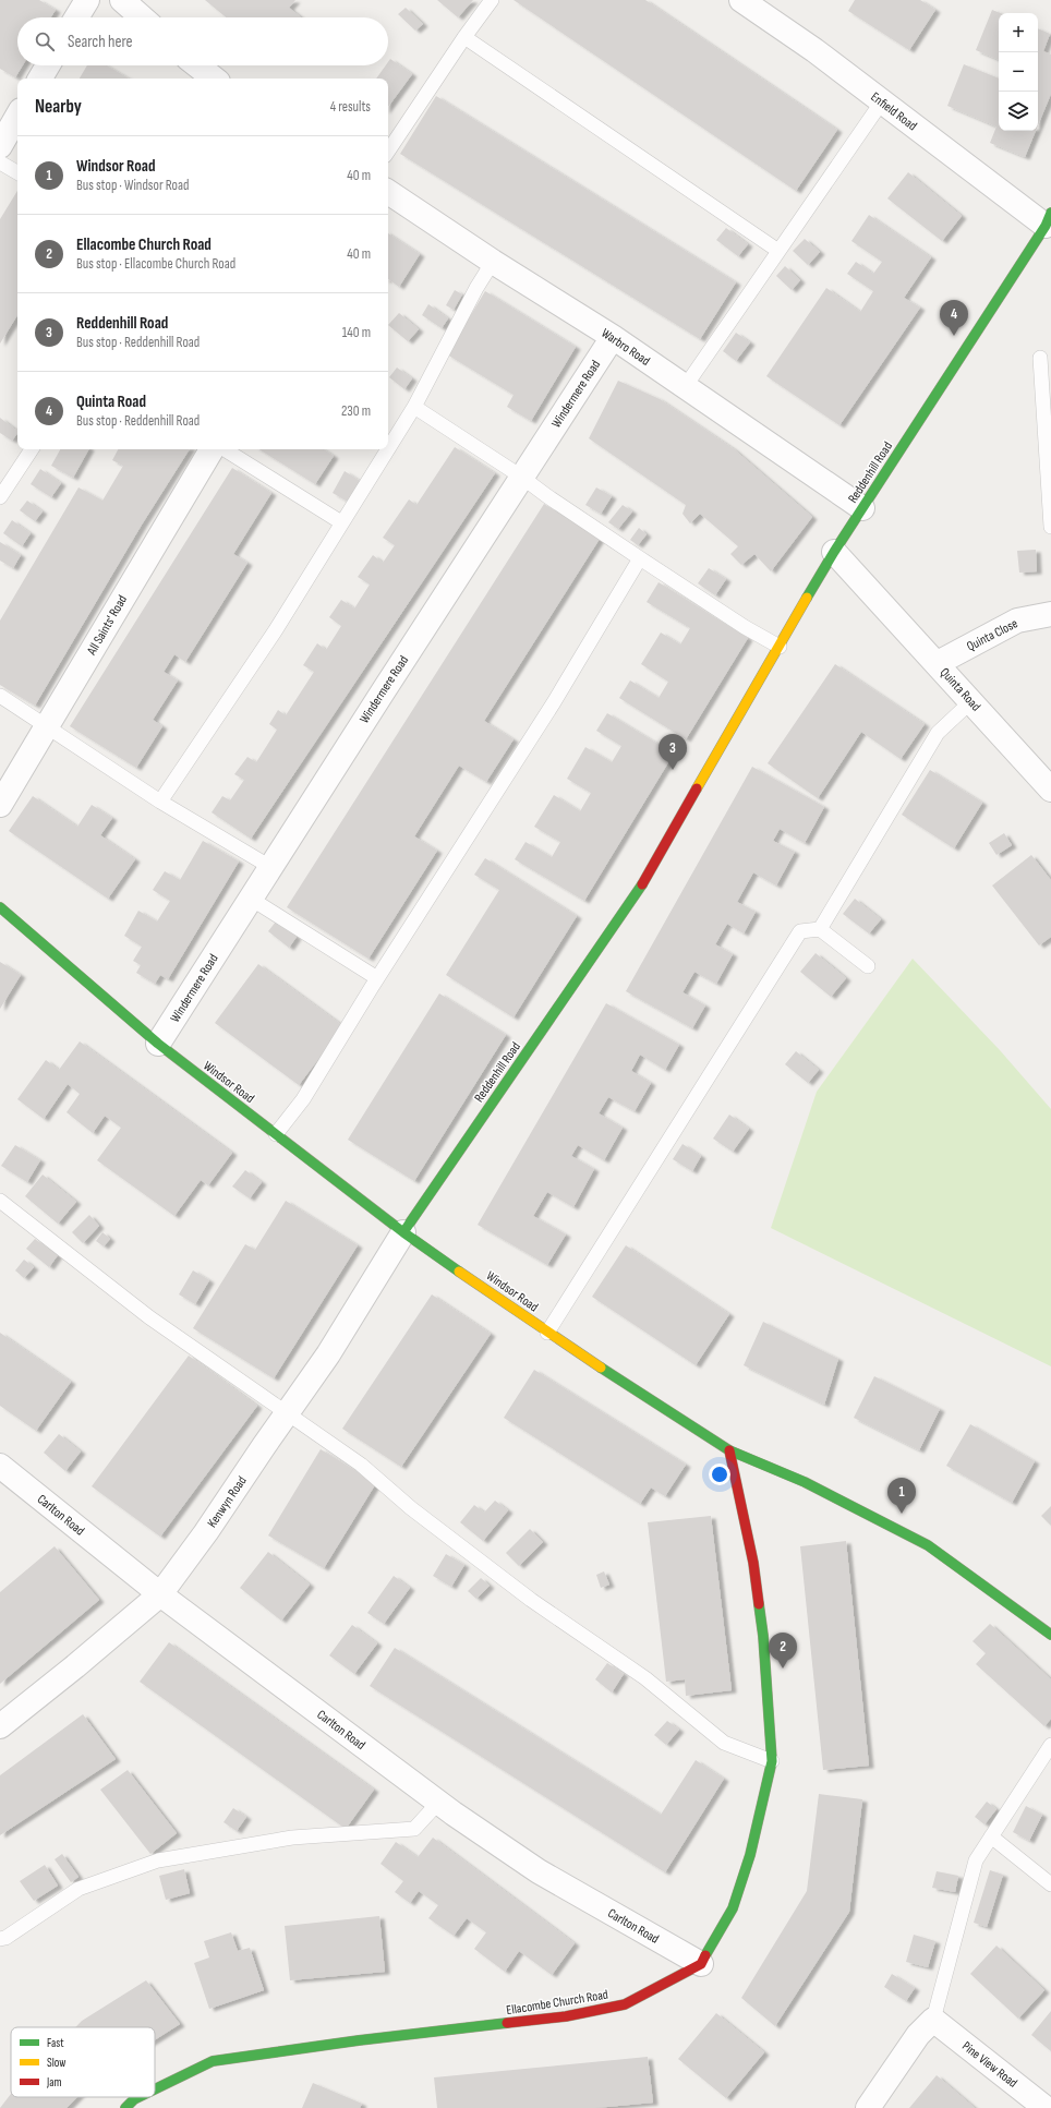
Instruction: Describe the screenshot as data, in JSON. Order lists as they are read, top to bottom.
{
  "streets": {
    "street": [
      "Enfield Road",
      "Warbro Road",
      "Windermere Road",
      "Reddenhill Road",
      "All Saints' Road",
      "Quinta Close",
      "Quinta Road",
      "Windsor Road",
      "Kenwyn Road",
      "Carlton Road",
      "Ellacombe Church Road",
      "Pine View Road"
    ]
  },
  "crossings": [
    ["Enfield Road", "Reddenhill Road"],
    ["Warbro Road", "Windermere Road"],
    ["Warbro Road", "Reddenhill Road"],
    ["Windermere Road", "Windsor Road"],
    ["Reddenhill Road", "Quinta Road"],
    ["Reddenhill Road", "Windsor Road"],
    ["Reddenhill Road", "Kenwyn Road"],
    ["Quinta Close", "Quinta Road"],
    ["Windsor Road", "Kenwyn Road"],
    ["Kenwyn Road", "Carlton Road"],
    ["Carlton Road", "Ellacombe Church Road"]
  ],
  "legend": ["Fast", "Slow", "Jam"],
  "page": {
    "map_buttons": ["+", "−"],
    "search": "Search here",
    "heading": ["Nearby", "4 results"],
    "list": [
      {
        "mark": "1",
        "name": "Windsor Road",
        "note": "Bus stop · Windsor Road",
        "value": "40 m"
      },
      {
        "mark": "2",
        "name": "Ellacombe Church Road",
        "note": "Bus stop · Ellacombe Church Road",
        "value": "40 m"
      },
      {
        "mark": "3",
        "name": "Reddenhill Road",
        "note": "Bus stop · Reddenhill Road",
        "value": "140 m"
      },
      {
        "mark": "4",
        "name": "Quinta Road",
        "note": "Bus stop · Reddenhill Road",
        "value": "230 m"
      }
    ],
    "pins": [
      "4",
      "3",
      "1",
      "2"
    ]
  }
}
